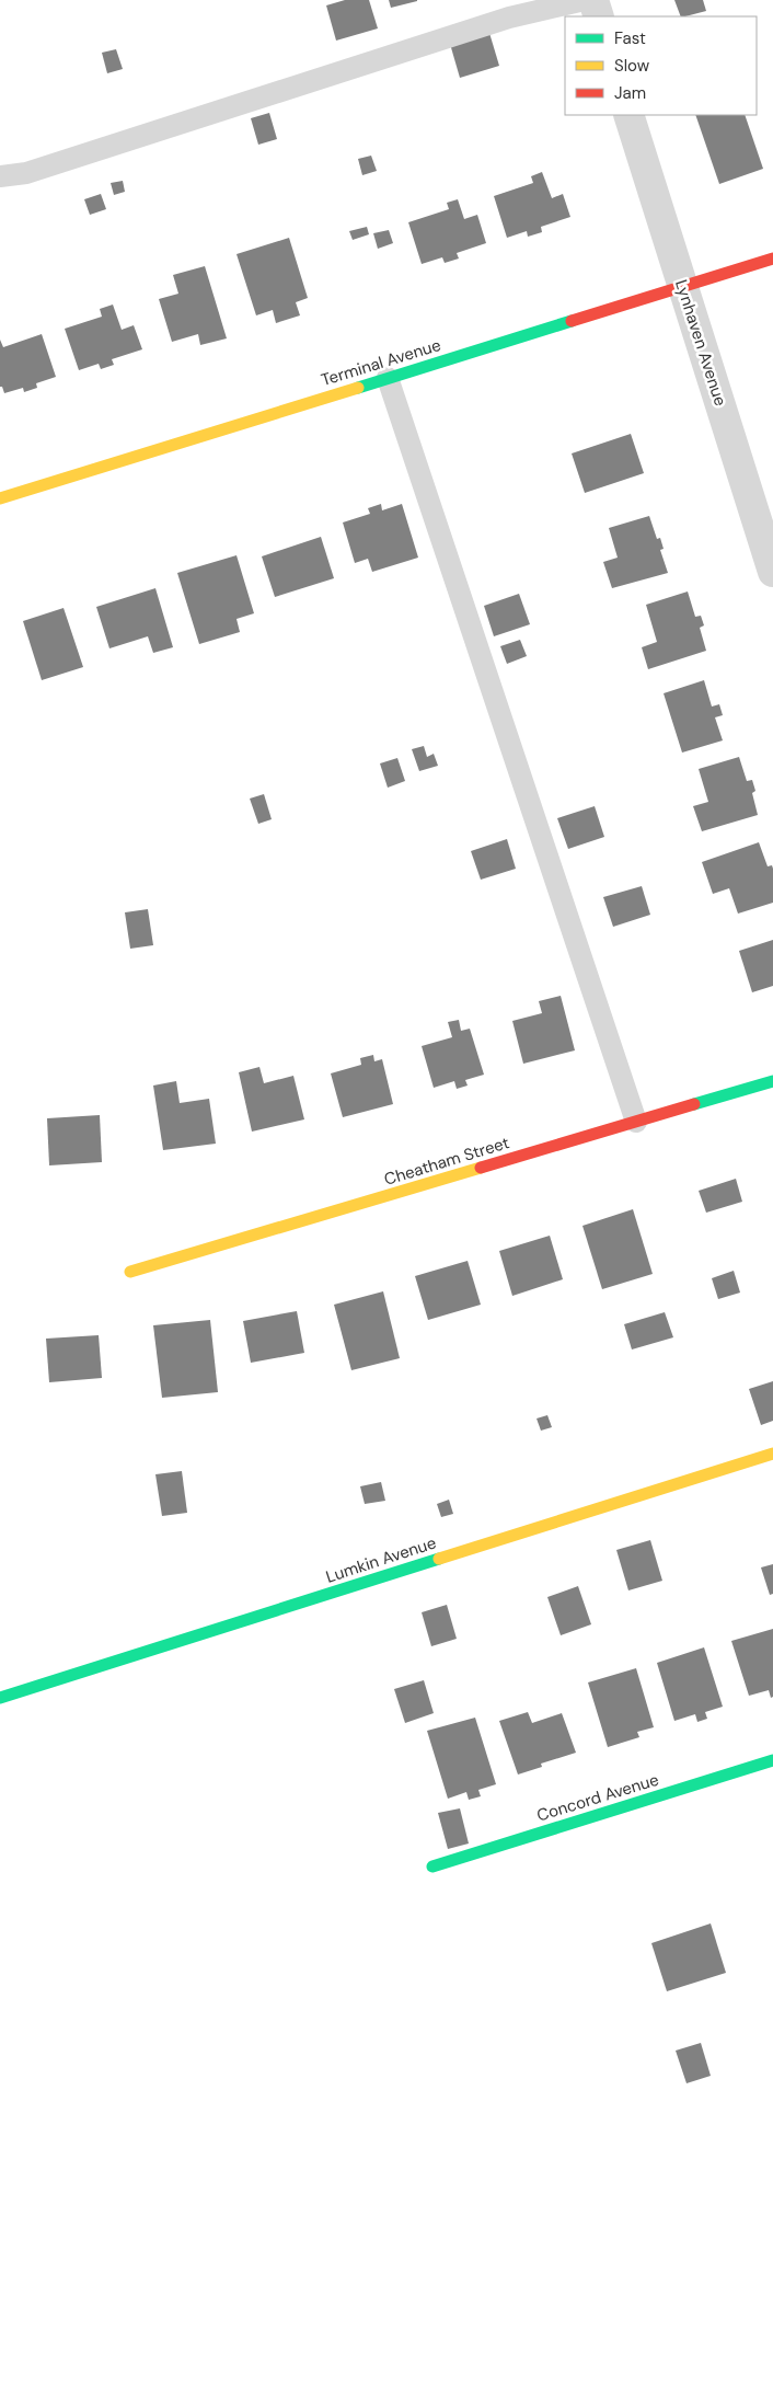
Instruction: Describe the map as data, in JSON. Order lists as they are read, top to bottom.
{
  "streets": {
    "street": [
      "Lynhaven Avenue",
      "Terminal Avenue",
      "Cheatham Street",
      "Lumkin Avenue",
      "Concord Avenue"
    ]
  },
  "crossings": [
    ["Lynhaven Avenue", "Terminal Avenue"]
  ],
  "legend": ["Fast", "Slow", "Jam"]
}
